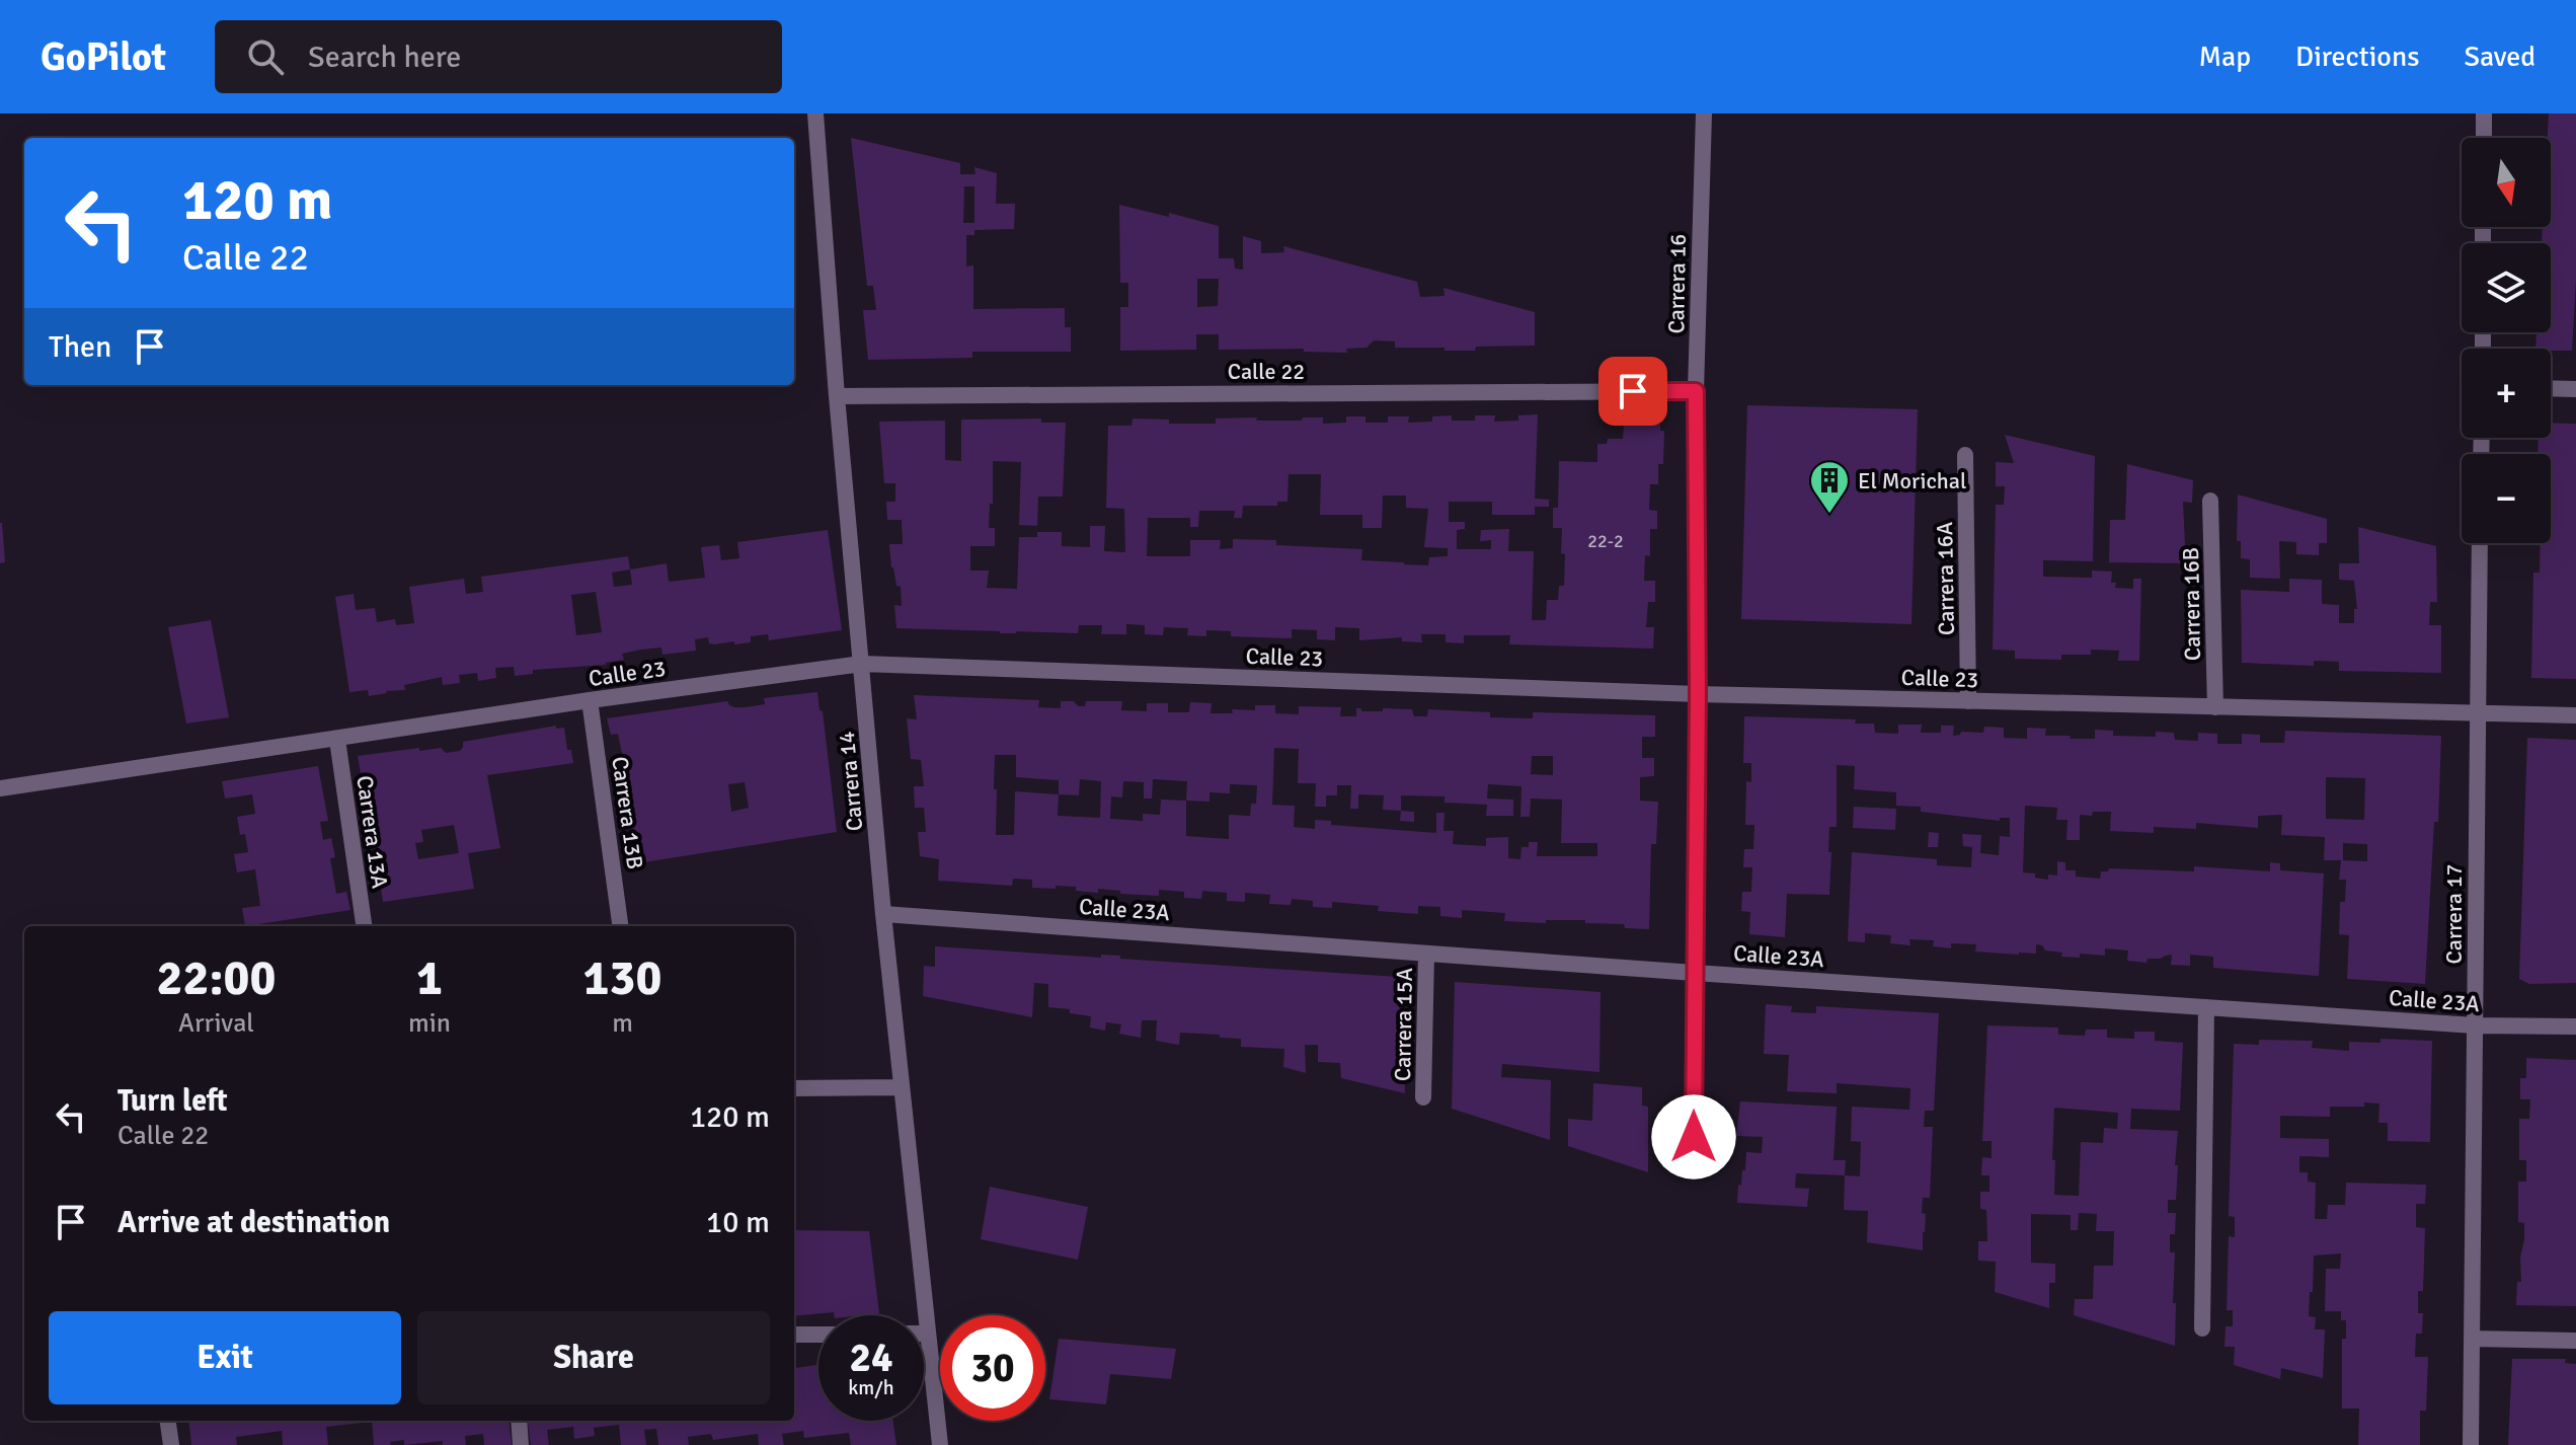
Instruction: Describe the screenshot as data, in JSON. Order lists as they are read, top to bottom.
{
  "streets": {
    "street": [
      "Carrera 16",
      "Calle 22",
      "Carrera 16A",
      "Carrera 16B",
      "Calle 23",
      "Carrera 14",
      "Carrera 13B",
      "Carrera 13A",
      "Calle 23A",
      "Carrera 17",
      "Carrera 15A"
    ]
  },
  "crossings": [
    ["Carrera 16", "Calle 22"],
    ["Carrera 16", "Calle 23"],
    ["Carrera 16", "Calle 23A"],
    ["Calle 22", "Carrera 14"],
    ["Carrera 16A", "Calle 23"],
    ["Carrera 16B", "Calle 23"],
    ["Calle 23", "Carrera 14"],
    ["Calle 23", "Carrera 13B"],
    ["Calle 23", "Carrera 13A"],
    ["Calle 23", "Carrera 17"],
    ["Carrera 14", "Calle 23A"],
    ["Calle 23A", "Carrera 17"],
    ["Calle 23A", "Carrera 15A"]
  ],
  "places": {
    "building": ["El Morichal"]
  },
  "house_numbers": ["22-2"],
  "north": "bottom",
  "page": {
    "header": "GoPilot",
    "search": "Search here",
    "nav": ["Map", "Directions", "Saved"],
    "map_buttons": ["+", "−"],
    "turn": ["120 m", "Calle 22"],
    "then": "Then",
    "eta": [
      "22:00",
      "Arrival",
      "1",
      "min",
      "130",
      "m"
    ],
    "list": [
      {
        "name": "Turn left",
        "note": "Calle 22",
        "value": "120 m"
      },
      {
        "name": "Arrive at destination",
        "value": "10 m"
      }
    ],
    "buttons": ["Exit", "Share"],
    "speed": "24 km/h",
    "limit": "30"
  }
}
